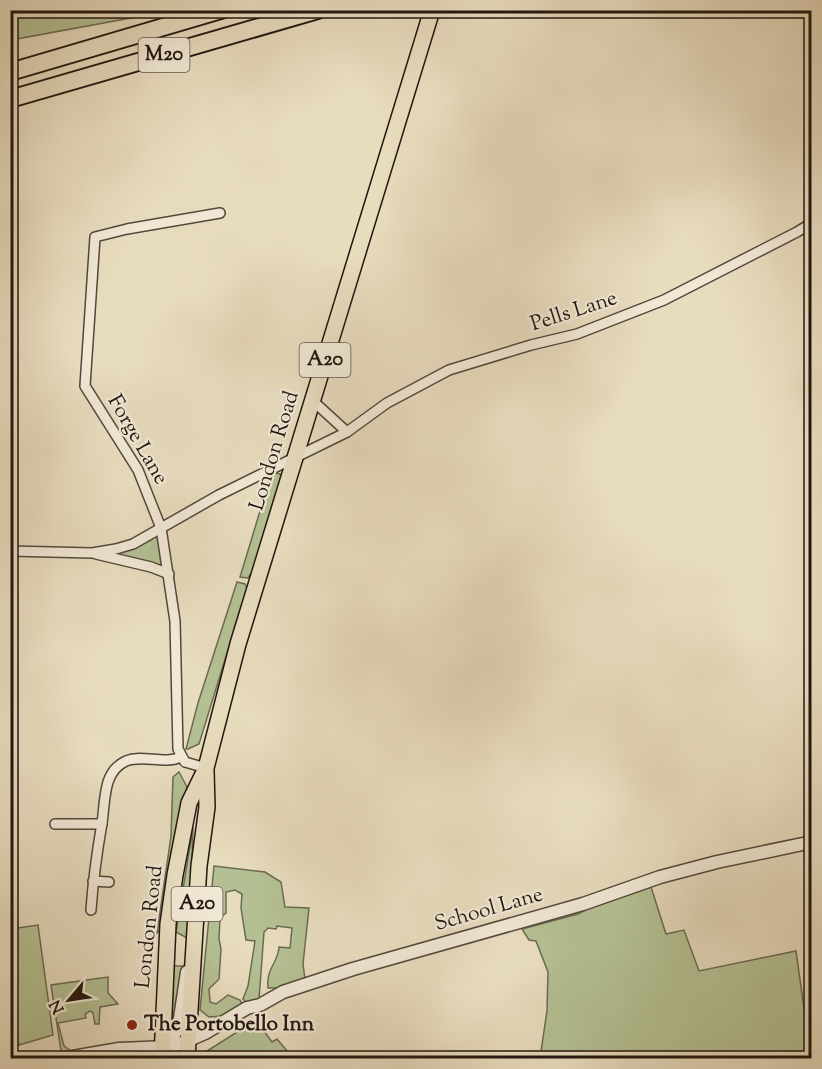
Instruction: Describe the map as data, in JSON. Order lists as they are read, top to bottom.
{
  "streets": {
    "highway": ["M20"],
    "main road": ["A20", "London Road"],
    "street": ["Pells Lane", "Forge Lane", "School Lane"]
  },
  "crossings": [
    ["Pells Lane", "Forge Lane"],
    ["Pells Lane", "London Road"],
    ["London Road", "School Lane"]
  ],
  "places": ["The Portobello Inn"],
  "north": "bottom left"
}
